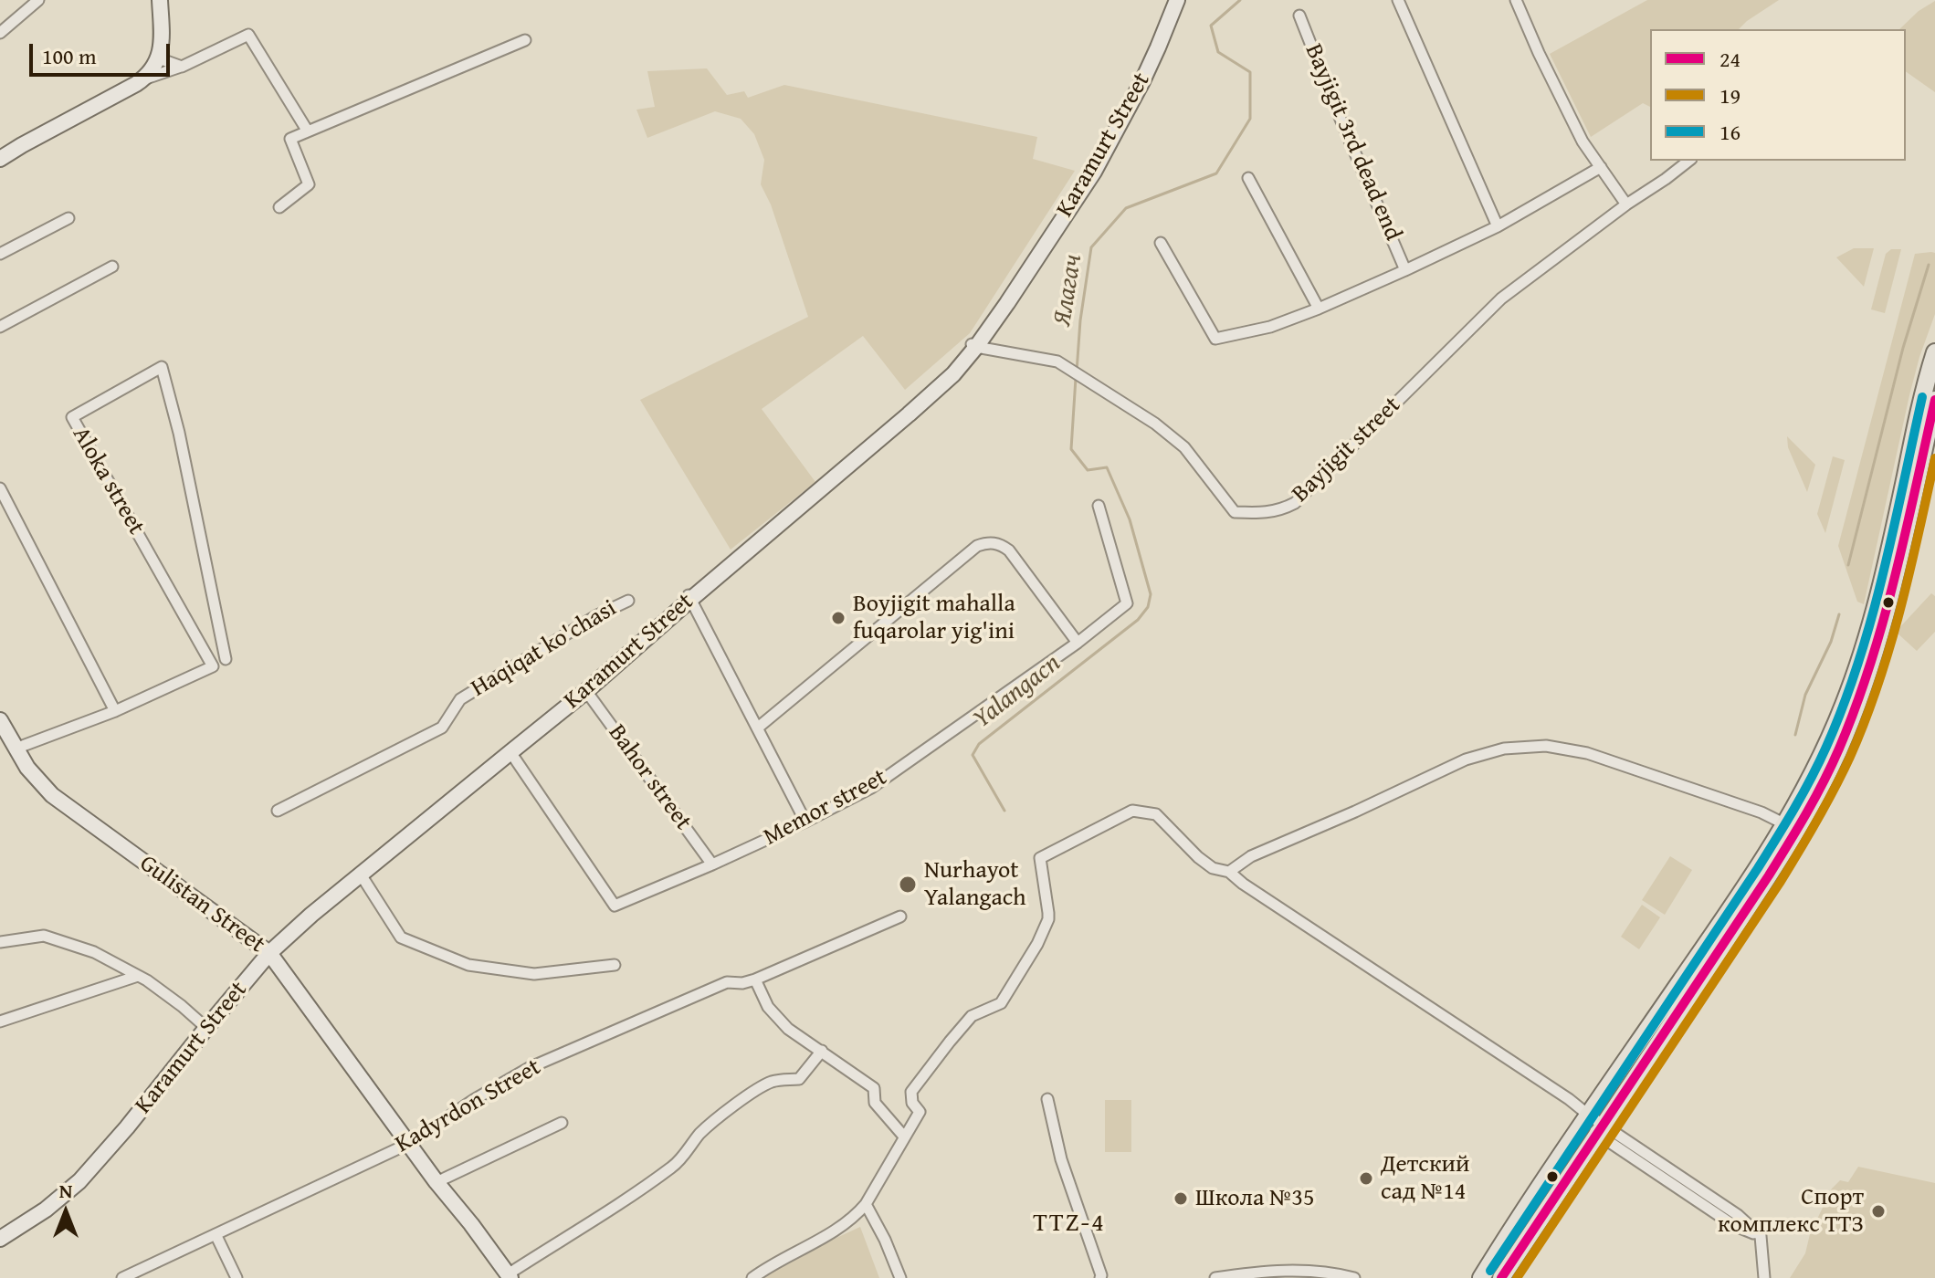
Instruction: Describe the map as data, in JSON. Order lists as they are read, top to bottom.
{
  "streets": {
    "main road": ["Karamurt Street", "Gulistan Street"],
    "street": [
      "Bayjigit 3rd dead end",
      "Bayjigit street",
      "Aloka street",
      "Haqiqat ko'chasi",
      "Bahor street",
      "Memor street",
      "Kadyrdon Street"
    ]
  },
  "crossings": [
    ["Karamurt Street", "Bayjigit street"],
    ["Karamurt Street", "Bahor street"],
    ["Karamurt Street", "Memor street"],
    ["Karamurt Street", "Gulistan Street"],
    ["Bahor street", "Memor street"],
    ["Gulistan Street", "Kadyrdon Street"]
  ],
  "districts": ["TTZ-4"],
  "water": ["Ялагач", "Yalangacn"],
  "places": [
    "Boyjigit mahalla fuqarolar yig'ini",
    "Nurhayot Yalangach",
    "Детский сад №14",
    "Школа №35",
    "Спорт комплекс ТТЗ"
  ],
  "lines": ["transit line 16", "transit line 24", "transit line 19"],
  "legend": ["24", "19", "16"],
  "scale_bar": "100 m",
  "north": "top"
}
